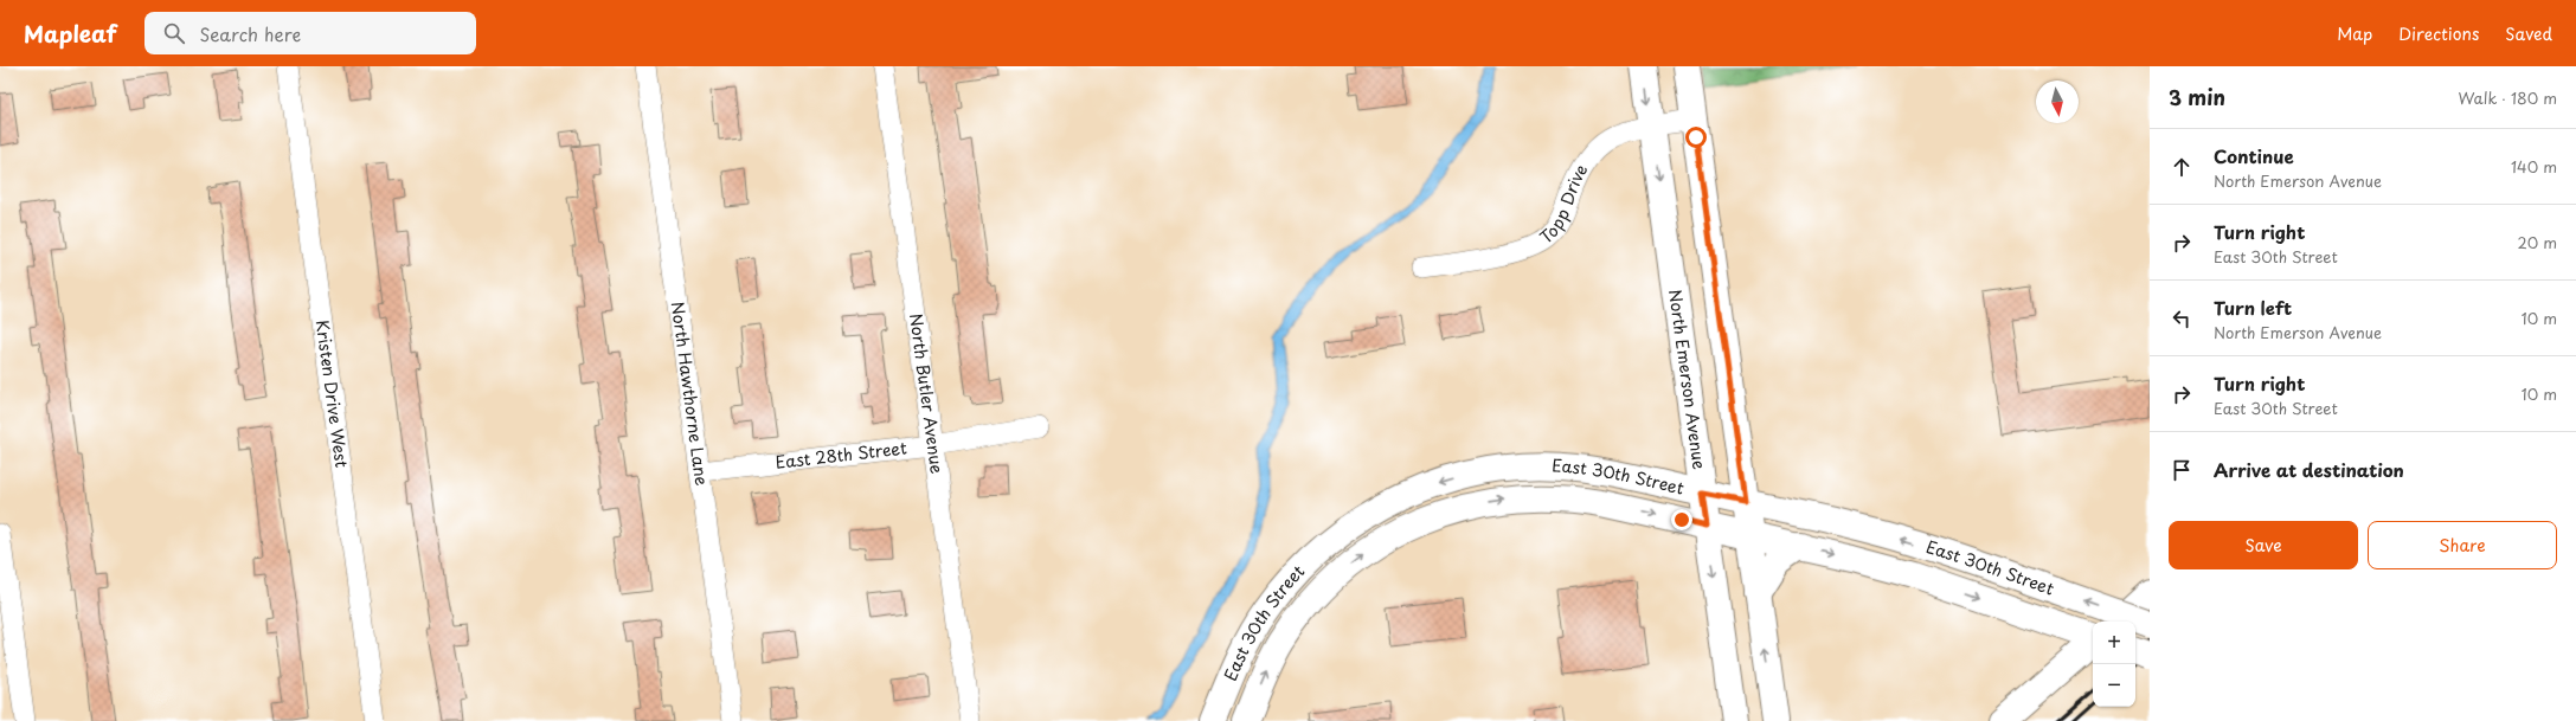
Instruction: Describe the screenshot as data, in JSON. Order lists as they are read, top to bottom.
{
  "streets": {
    "main road": ["North Emerson Avenue", "East 30th Street"],
    "street": [
      "Topp Drive",
      "Kristen Drive West",
      "North Hawthorne Lane",
      "North Butler Avenue",
      "East 28th Street"
    ]
  },
  "crossings": [
    ["Topp Drive", "North Emerson Avenue"],
    ["North Emerson Avenue", "East 30th Street"],
    ["North Hawthorne Lane", "East 28th Street"],
    ["North Butler Avenue", "East 28th Street"]
  ],
  "north": "bottom",
  "page": {
    "header": "Mapleaf",
    "search": "Search here",
    "nav": ["Map", "Directions", "Saved"],
    "heading": ["3 min", "Walk · 180 m"],
    "list": [
      ["Continue", "North Emerson Avenue", "140 m"],
      ["Turn right", "East 30th Street", "20 m"],
      ["Turn left", "North Emerson Avenue", "10 m"],
      ["Turn right", "East 30th Street", "10 m"],
      "Arrive at destination"
    ],
    "buttons": ["Save", "Share"],
    "map_buttons": ["+", "−"]
  }
}
